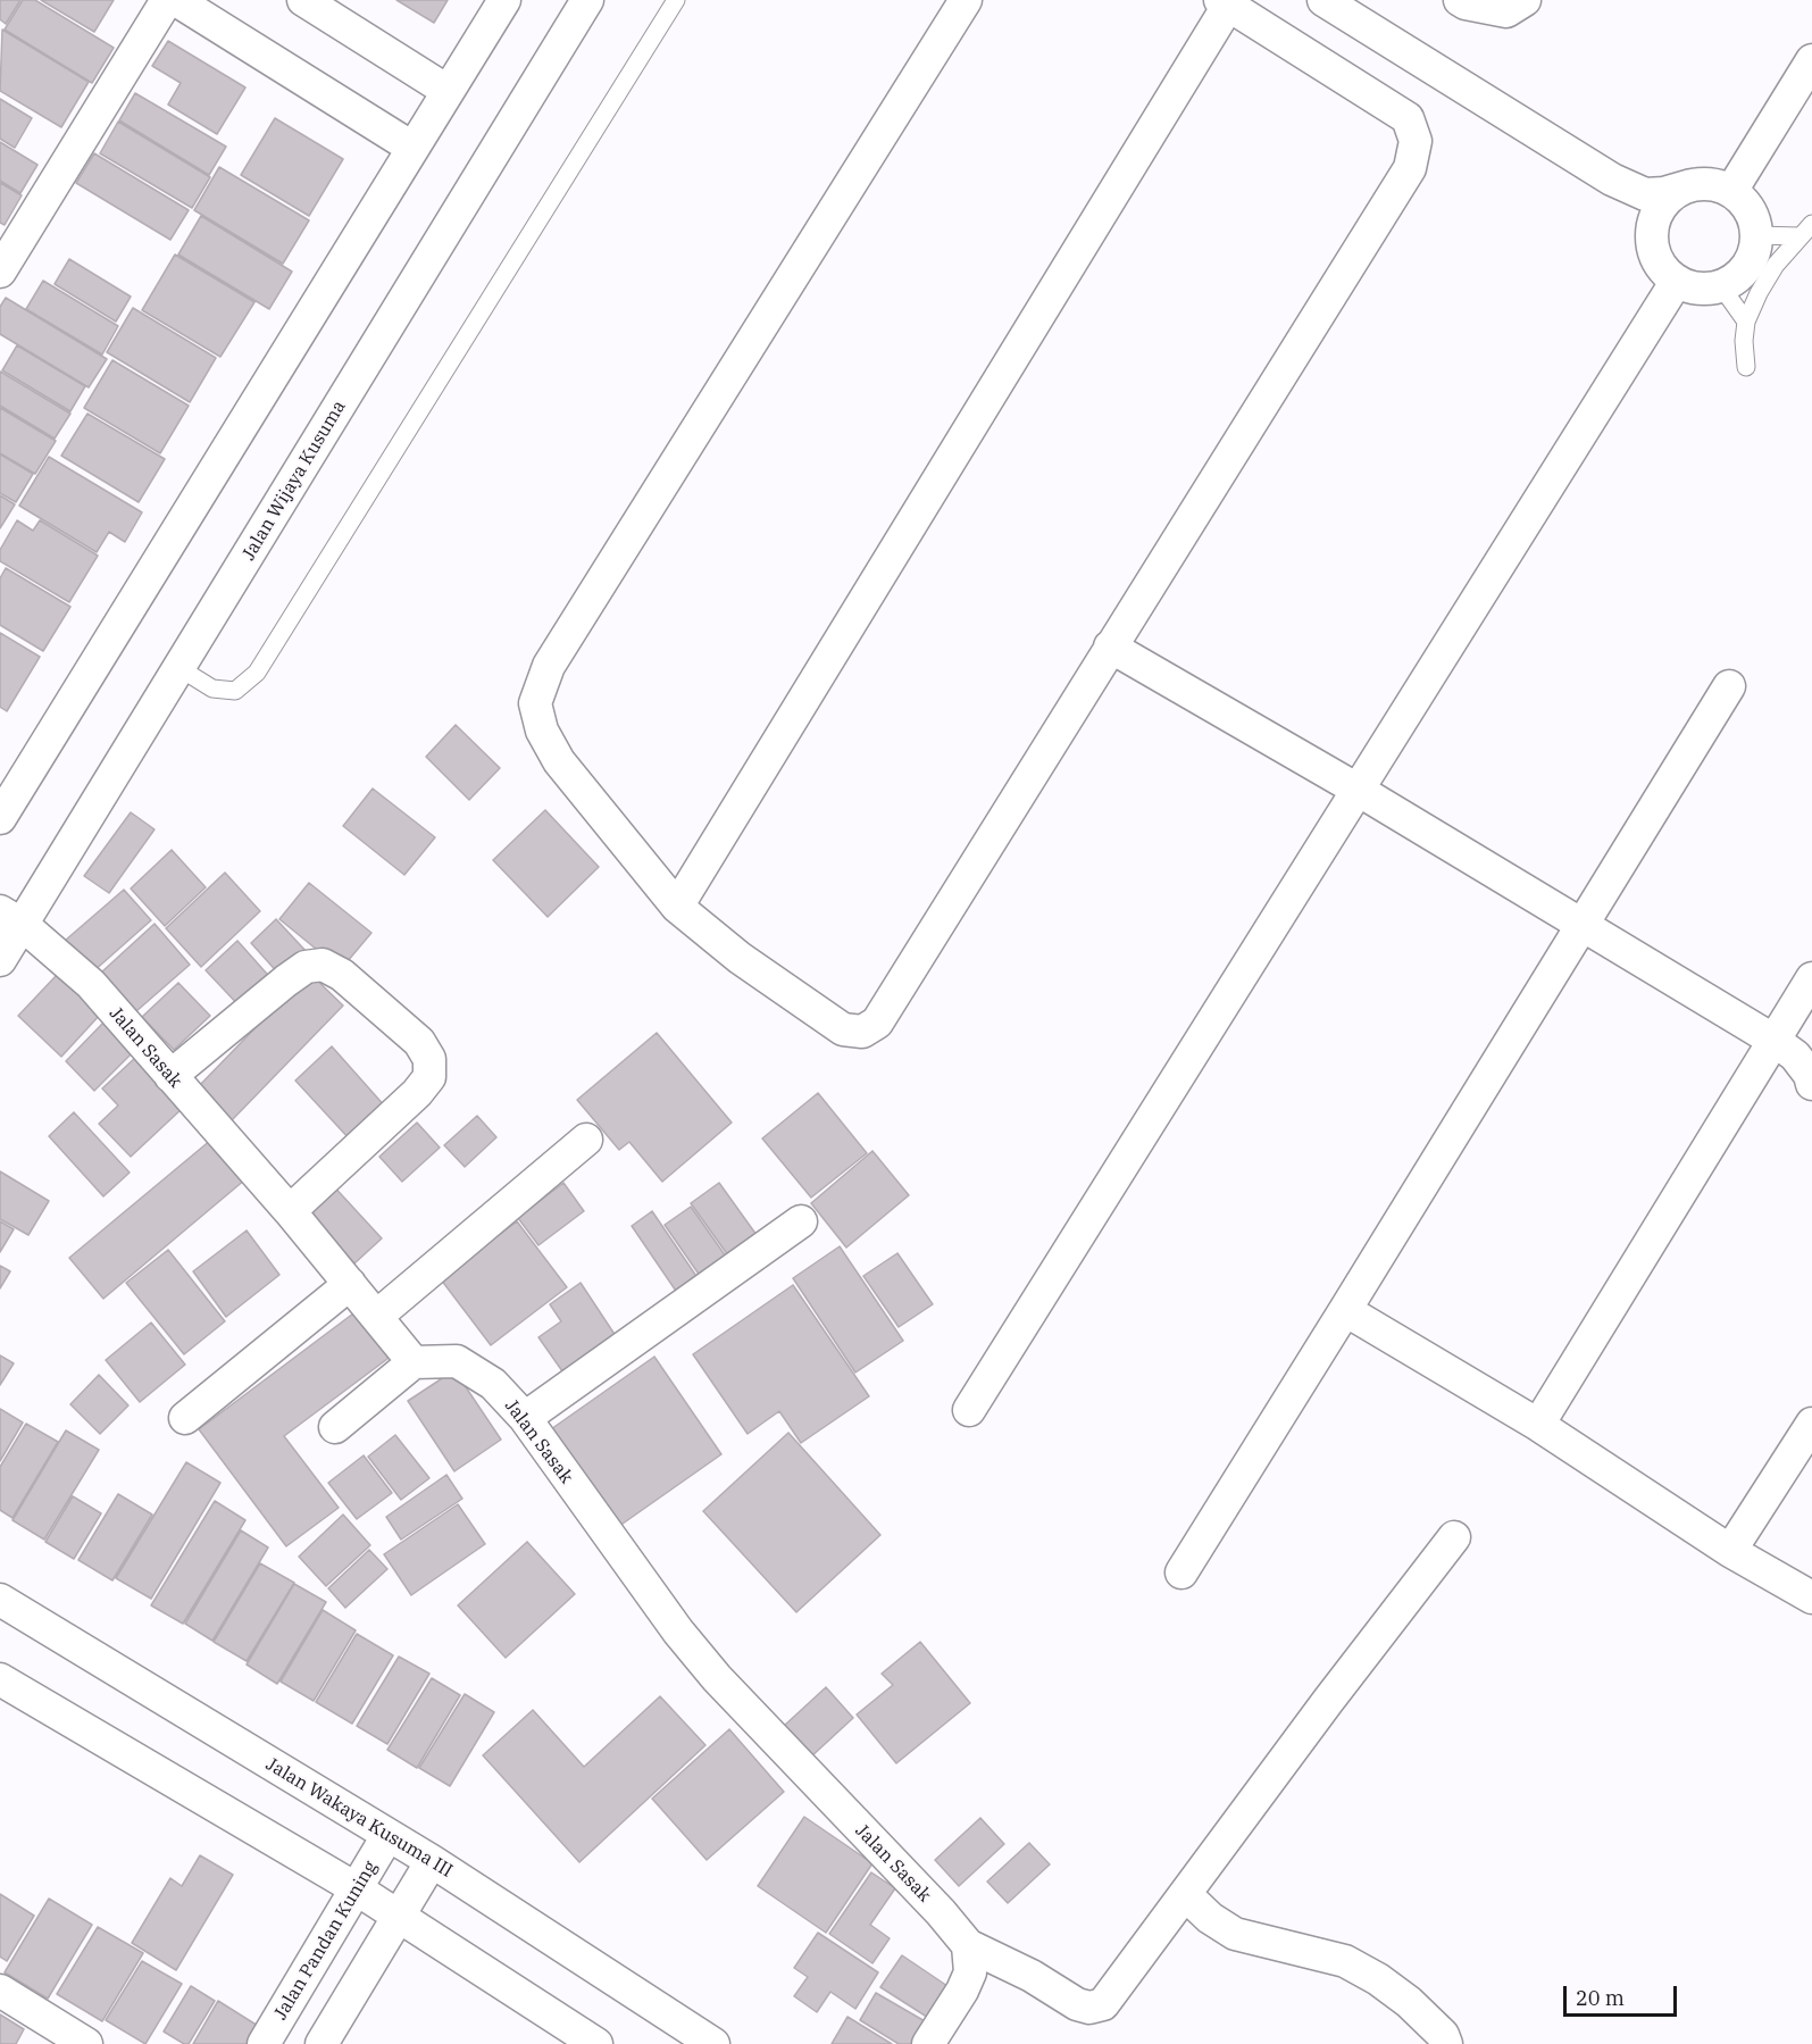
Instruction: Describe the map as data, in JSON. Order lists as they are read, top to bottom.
{
  "streets": {
    "street": [
      "Jalan Wijaya Kusuma",
      "Jalan Sasak",
      "Jalan Wakaya Kusuma III",
      "Jalan Pandan Kuning"
    ]
  },
  "crossings": [
    ["Jalan Wijaya Kusuma", "Jalan Sasak"],
    ["Jalan Wakaya Kusuma III", "Jalan Pandan Kuning"]
  ],
  "scale_bar": "20 m"
}
